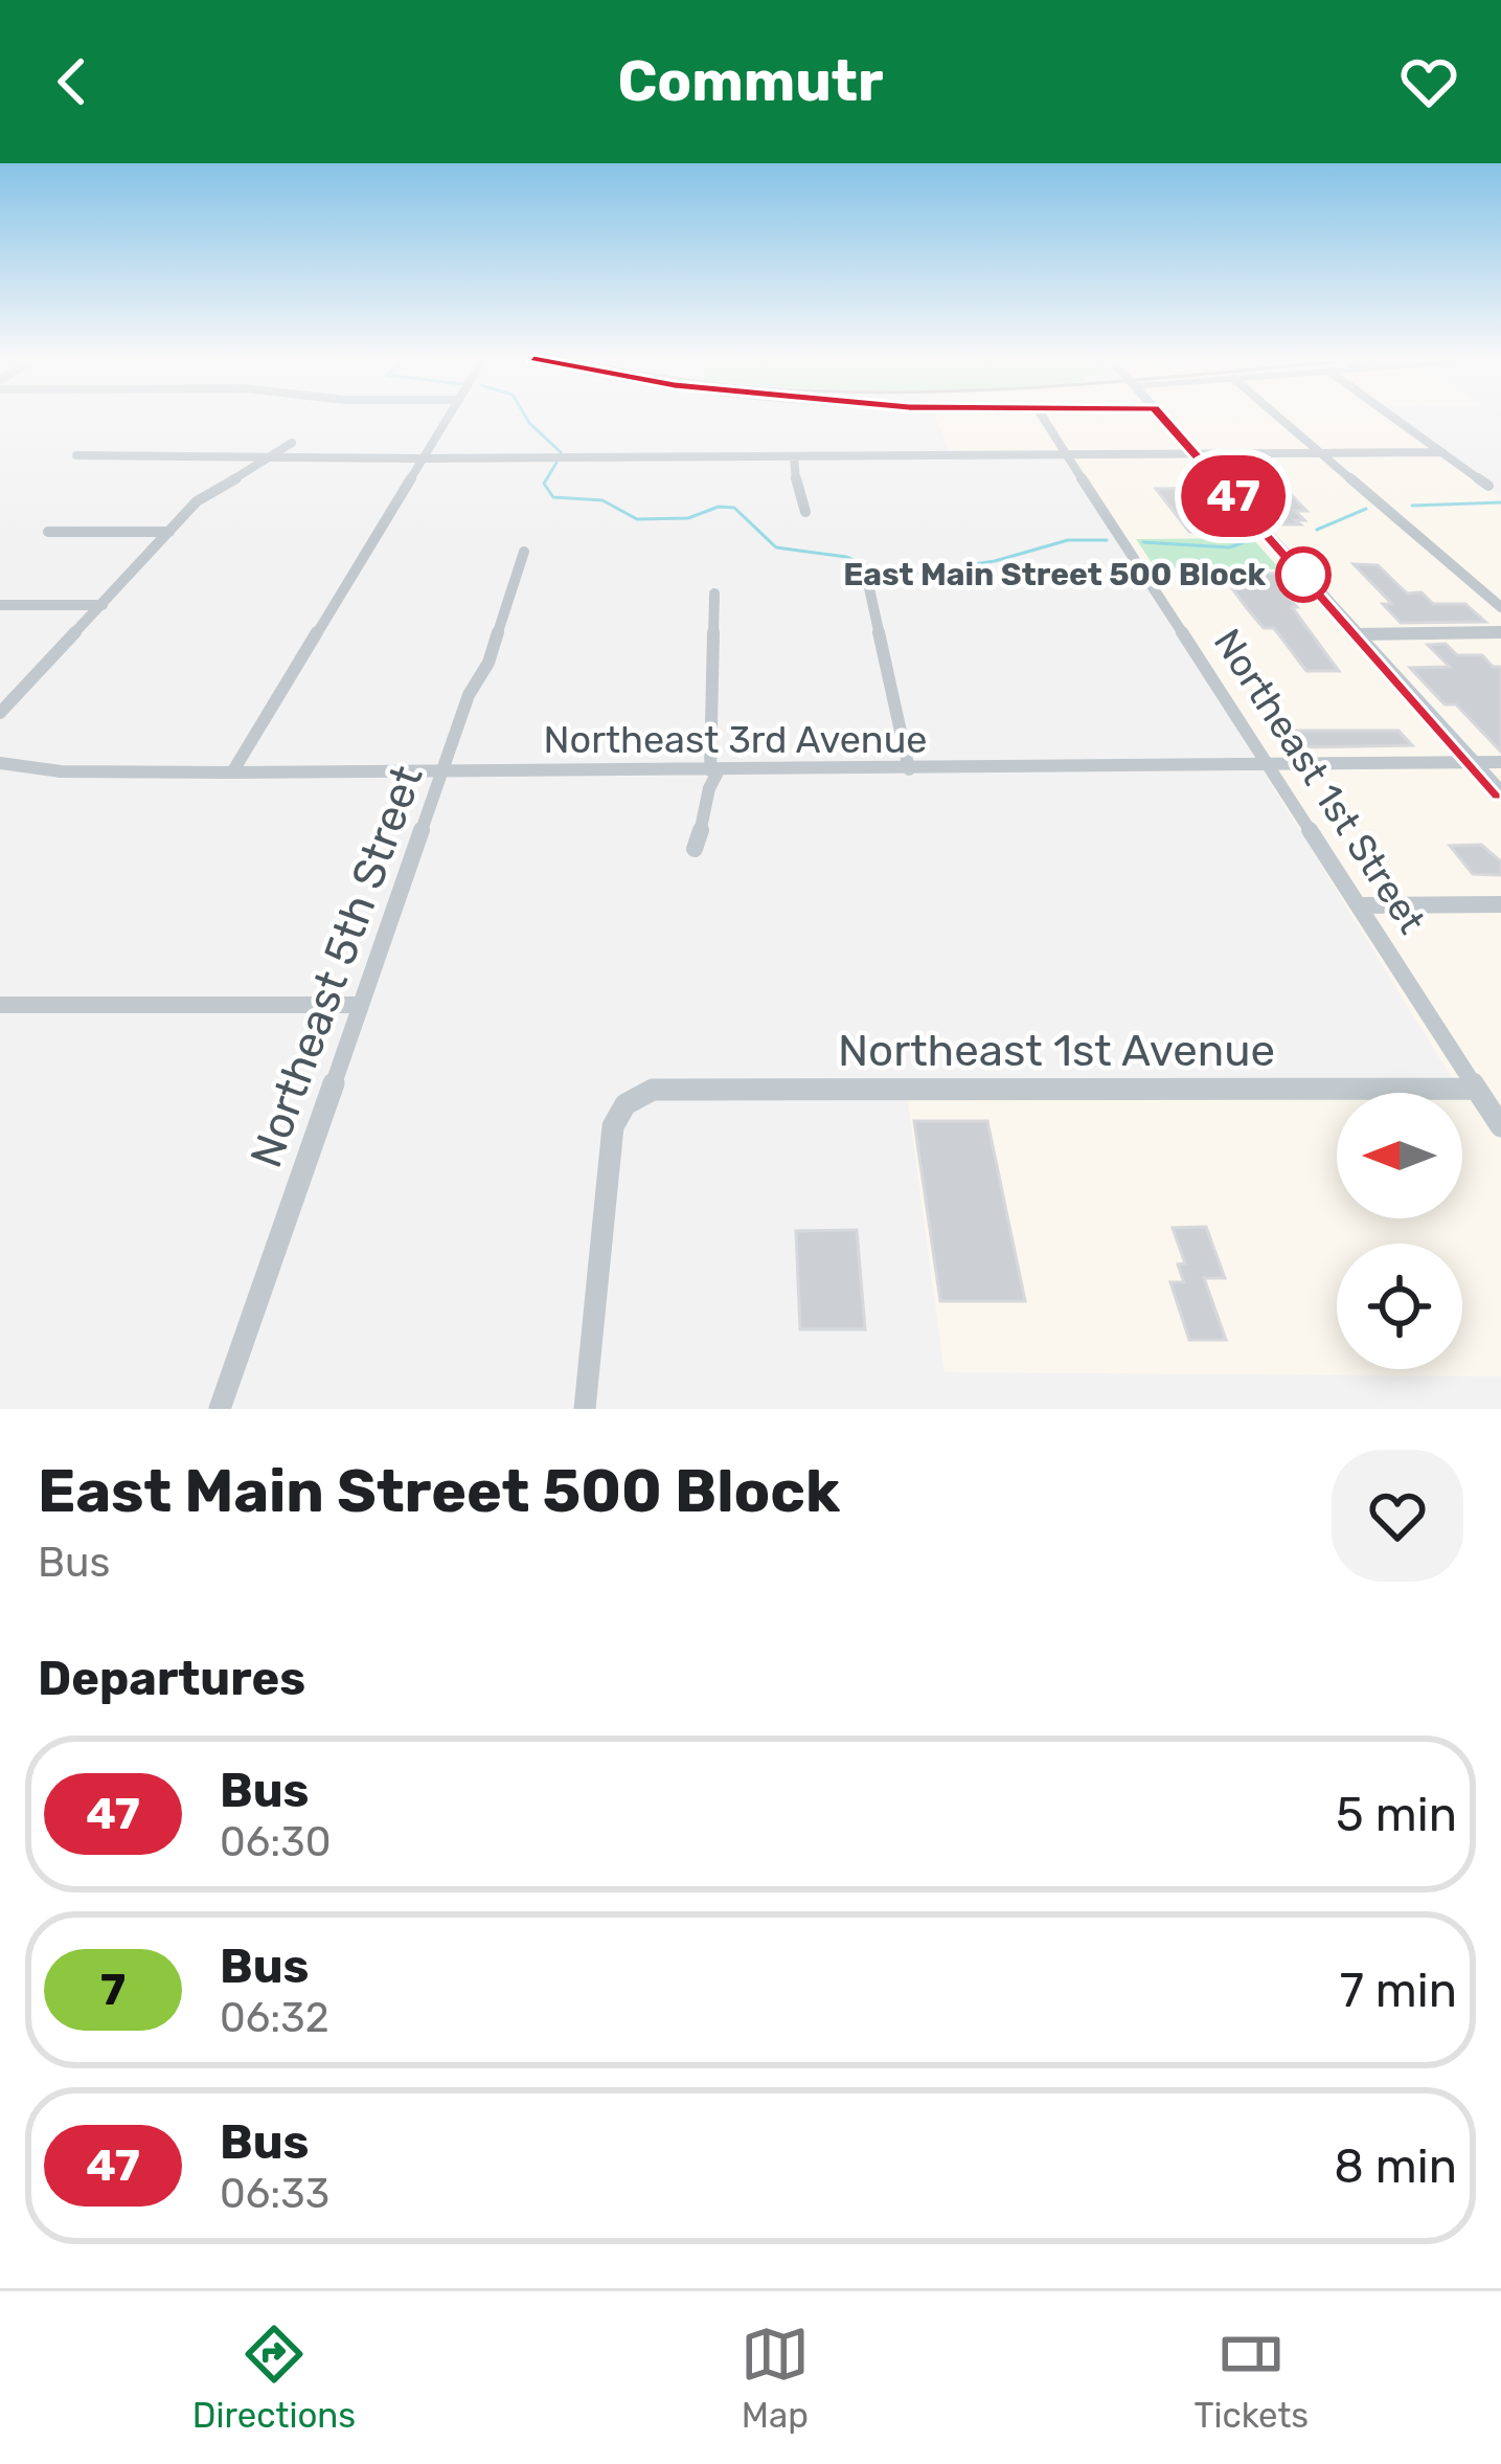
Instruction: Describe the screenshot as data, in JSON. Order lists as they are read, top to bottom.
{
  "streets": {
    "street": [
      "Northeast 3rd Avenue",
      "Northeast 1st Street",
      "Northeast 5th Street",
      "Northeast 1st Avenue"
    ]
  },
  "crossings": [
    ["Northeast 3rd Avenue", "Northeast 1st Street"],
    ["Northeast 3rd Avenue", "Northeast 5th Street"],
    ["Northeast 1st Street", "Northeast 1st Avenue"]
  ],
  "places": ["East Main Street 500 Block"],
  "lines": ["bus line 47"],
  "north": "left",
  "page": {
    "header": "Commutr",
    "on_map": "47",
    "heading": [
      ["East Main Street 500 Block", "Bus"],
      "Departures"
    ],
    "list": [
      {
        "mark": "47",
        "name": "Bus",
        "note": "06:30",
        "value": "5 min"
      },
      {
        "mark": "7",
        "name": "Bus",
        "note": "06:32",
        "value": "7 min"
      },
      {
        "mark": "47",
        "name": "Bus",
        "note": "06:33",
        "value": "8 min"
      }
    ],
    "tabs": ["Directions", "Map", "Tickets"]
  }
}
